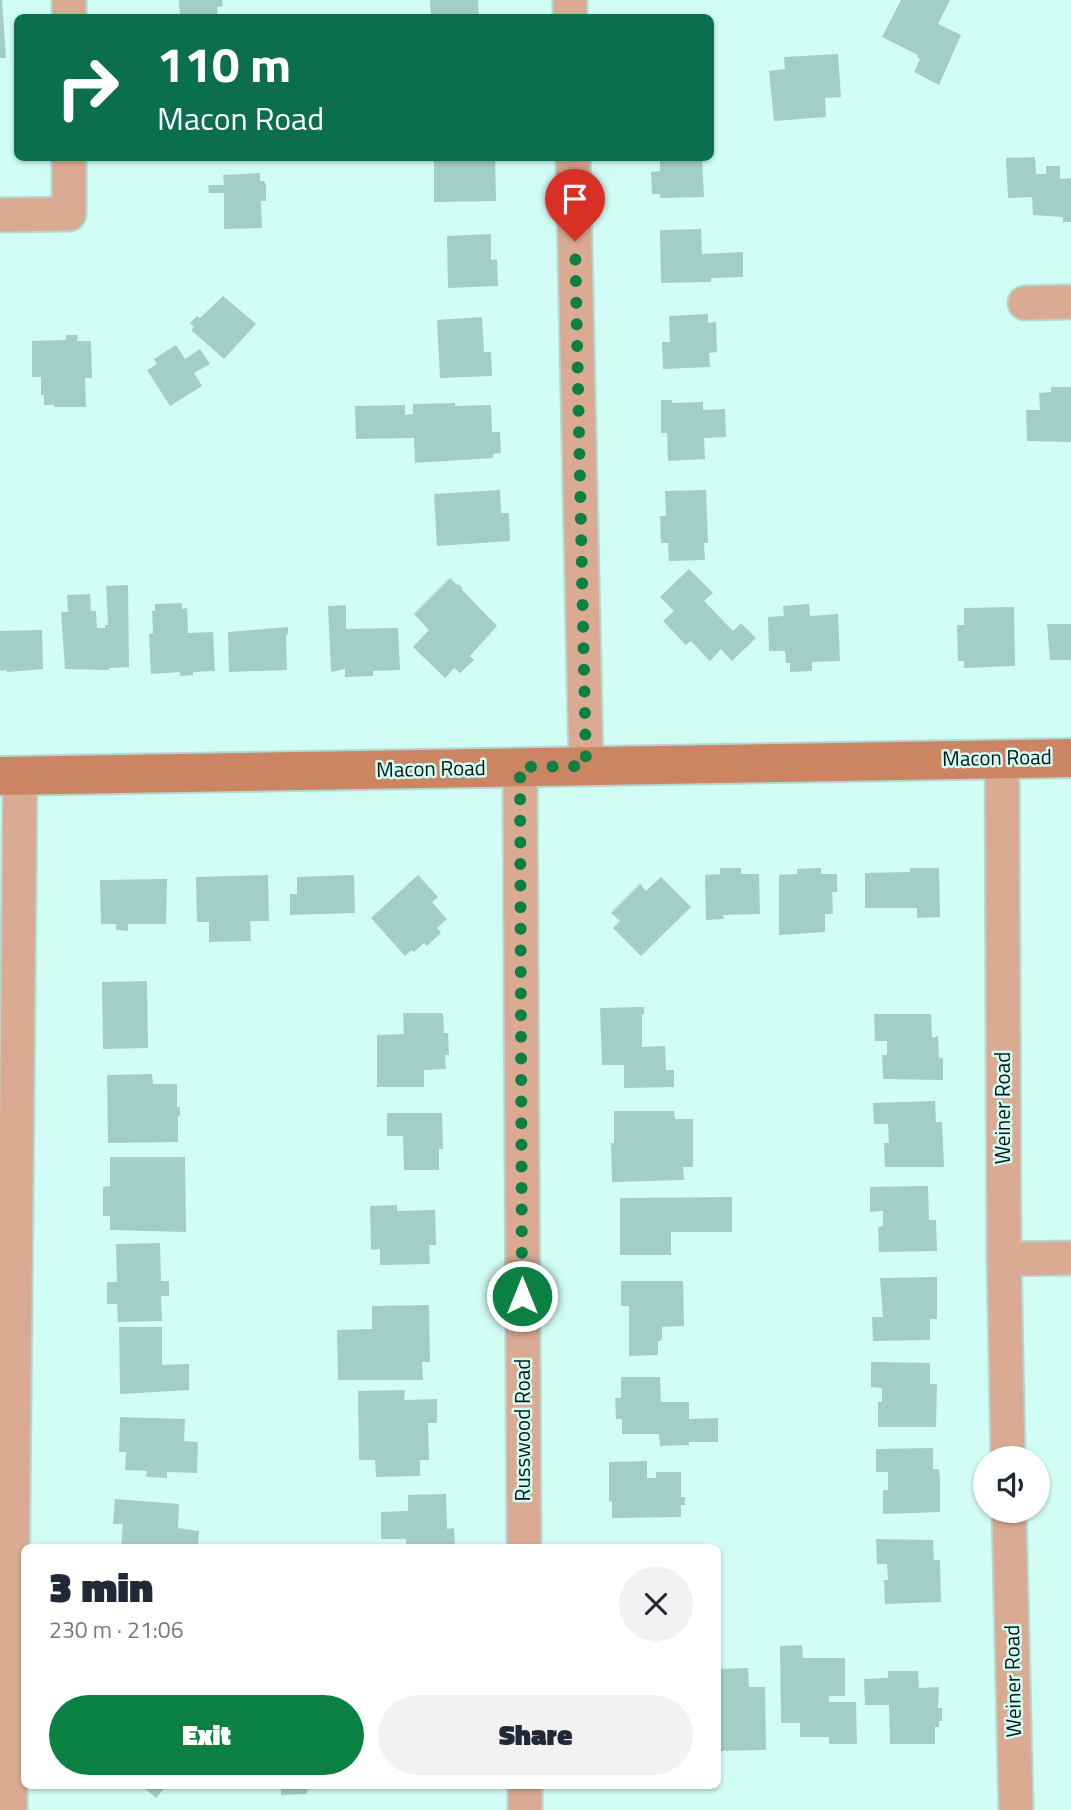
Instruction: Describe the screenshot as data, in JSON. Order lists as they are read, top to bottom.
{
  "streets": {
    "main road": ["Macon Road"],
    "street": ["Weiner Road", "Russwood Road"]
  },
  "crossings": [
    ["Macon Road", "Weiner Road"],
    ["Macon Road", "Russwood Road"]
  ],
  "page": {
    "turn": ["110 m", "Macon Road"],
    "heading": ["3 min", "230 m · 21:06"],
    "buttons": ["Exit", "Share"]
  }
}
